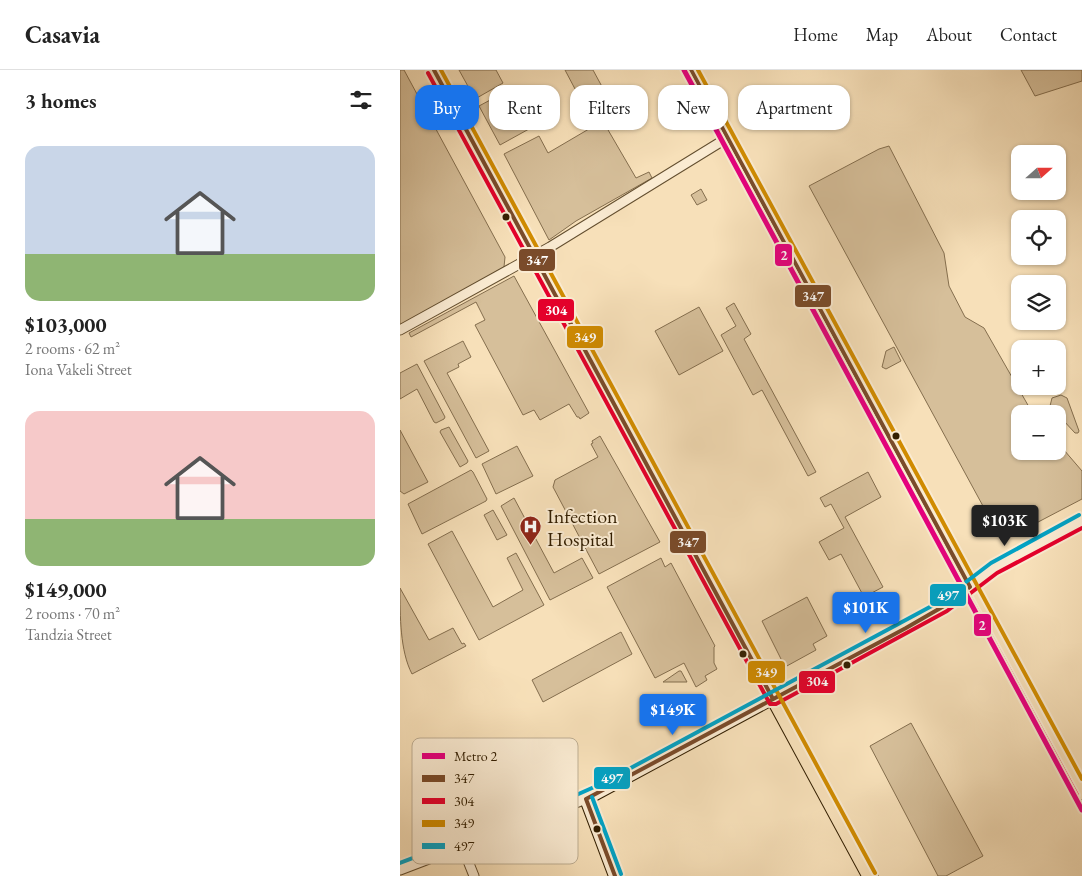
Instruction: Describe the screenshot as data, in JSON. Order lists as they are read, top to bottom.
{
  "places": {
    "hospital": ["Infection Hospital"]
  },
  "lines": [
    "metro line 2",
    "transit line 347",
    "transit line 349",
    "transit line 304",
    "transit line 497"
  ],
  "legend": [
    "Metro 2",
    "347",
    "304",
    "349",
    "497"
  ],
  "north": "right",
  "page": {
    "header": "Casavia",
    "nav": [
      "Home",
      "Map",
      "About",
      "Contact"
    ],
    "heading": "3 homes",
    "chip": [
      "Buy",
      "Rent",
      "Filters",
      "New",
      "Apartment"
    ],
    "list": [
      {
        "name": "$103,000",
        "note": "2 rooms · 62 m² · Iona Vakeli Street"
      },
      {
        "name": "$149,000",
        "note": "2 rooms · 70 m² · Tandzia Street"
      }
    ],
    "map_buttons": ["+", "−"],
    "price": ["$103K", "$101K", "$149K"]
  }
}
